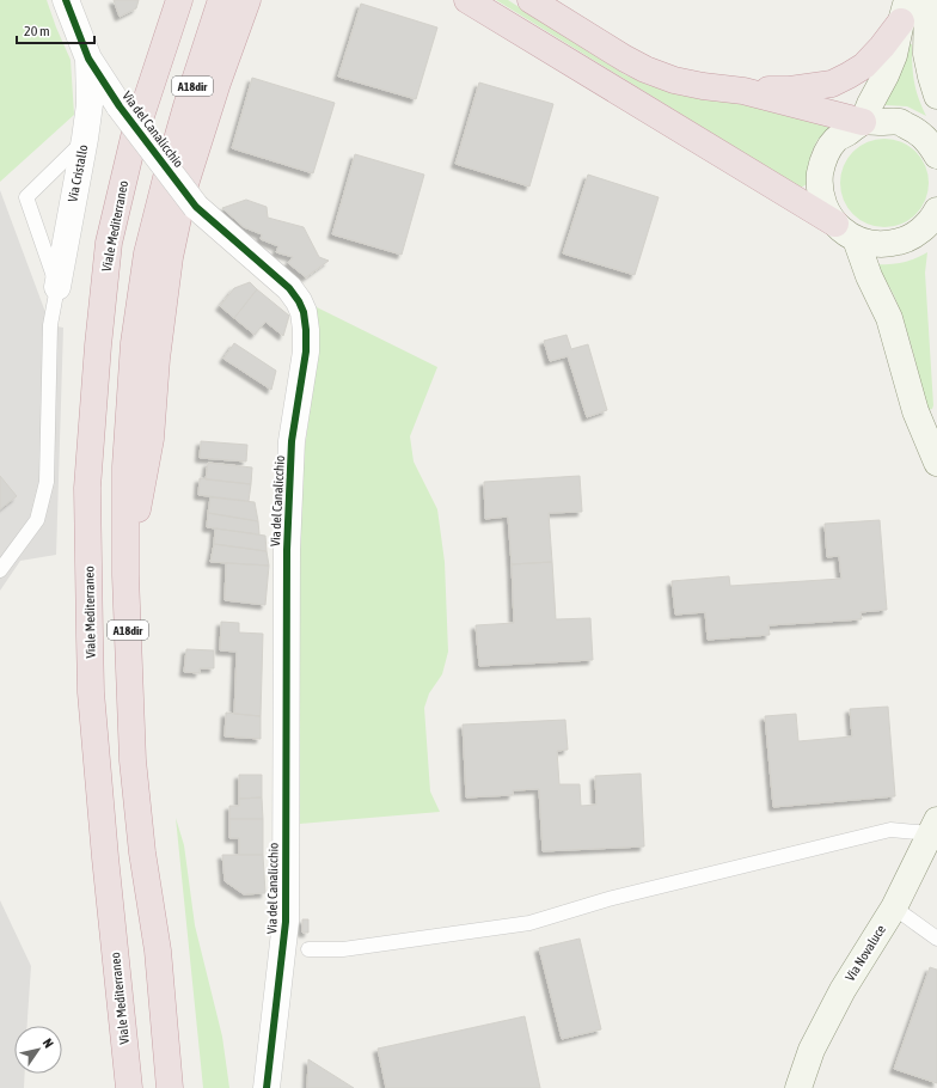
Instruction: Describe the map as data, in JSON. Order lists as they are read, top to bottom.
{
  "streets": {
    "highway": ["A18dir", "Viale Mediterraneo"],
    "main road": ["Via Novaluce"],
    "street": ["Via del Canalicchio", "Via Cristallo"]
  },
  "crossings": [
    ["Via del Canalicchio", "Via Cristallo"]
  ],
  "scale_bar": "20 m",
  "north": "top right"
}
